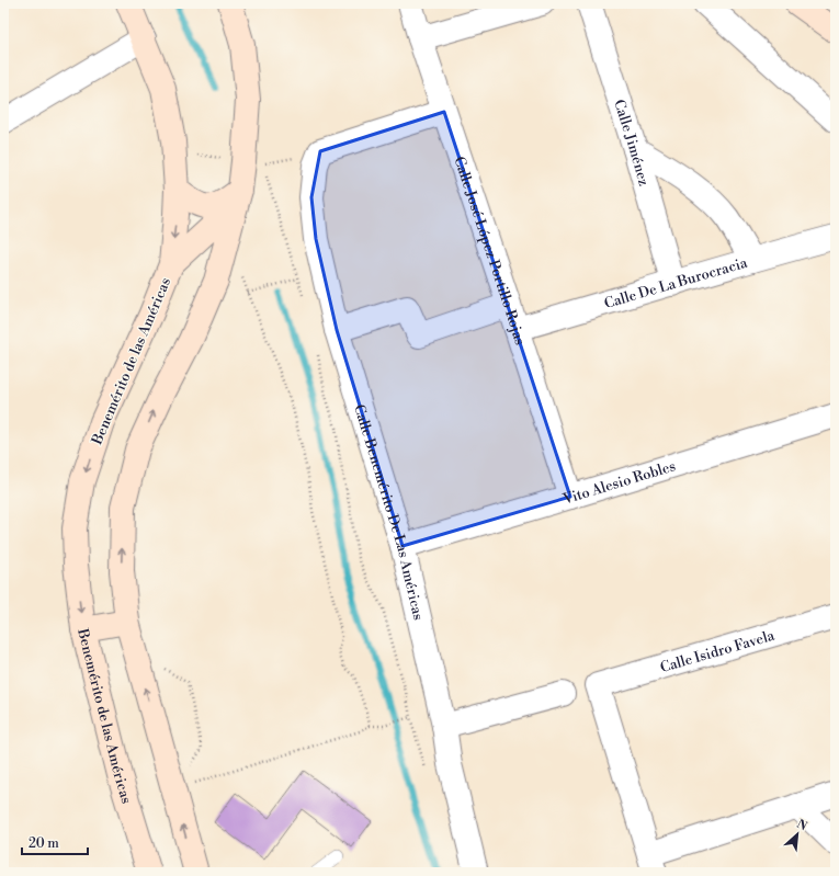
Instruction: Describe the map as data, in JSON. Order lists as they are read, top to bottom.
{
  "streets": {
    "street": [
      "Calle Jiménez",
      "Calle José López Portillo Rojas",
      "Calle De La Burocracia",
      "Benemérito de las Américas",
      "Vito Alesio Robles",
      "Calle Benemérito De Las Américas",
      "Calle Isidro Favela"
    ]
  },
  "crossings": [
    ["Calle Jiménez", "Calle De La Burocracia"],
    ["Calle José López Portillo Rojas", "Calle De La Burocracia"],
    ["Calle José López Portillo Rojas", "Vito Alesio Robles"],
    ["Vito Alesio Robles", "Calle Benemérito De Las Américas"]
  ],
  "scale_bar": "20 m",
  "north": "top right"
}
